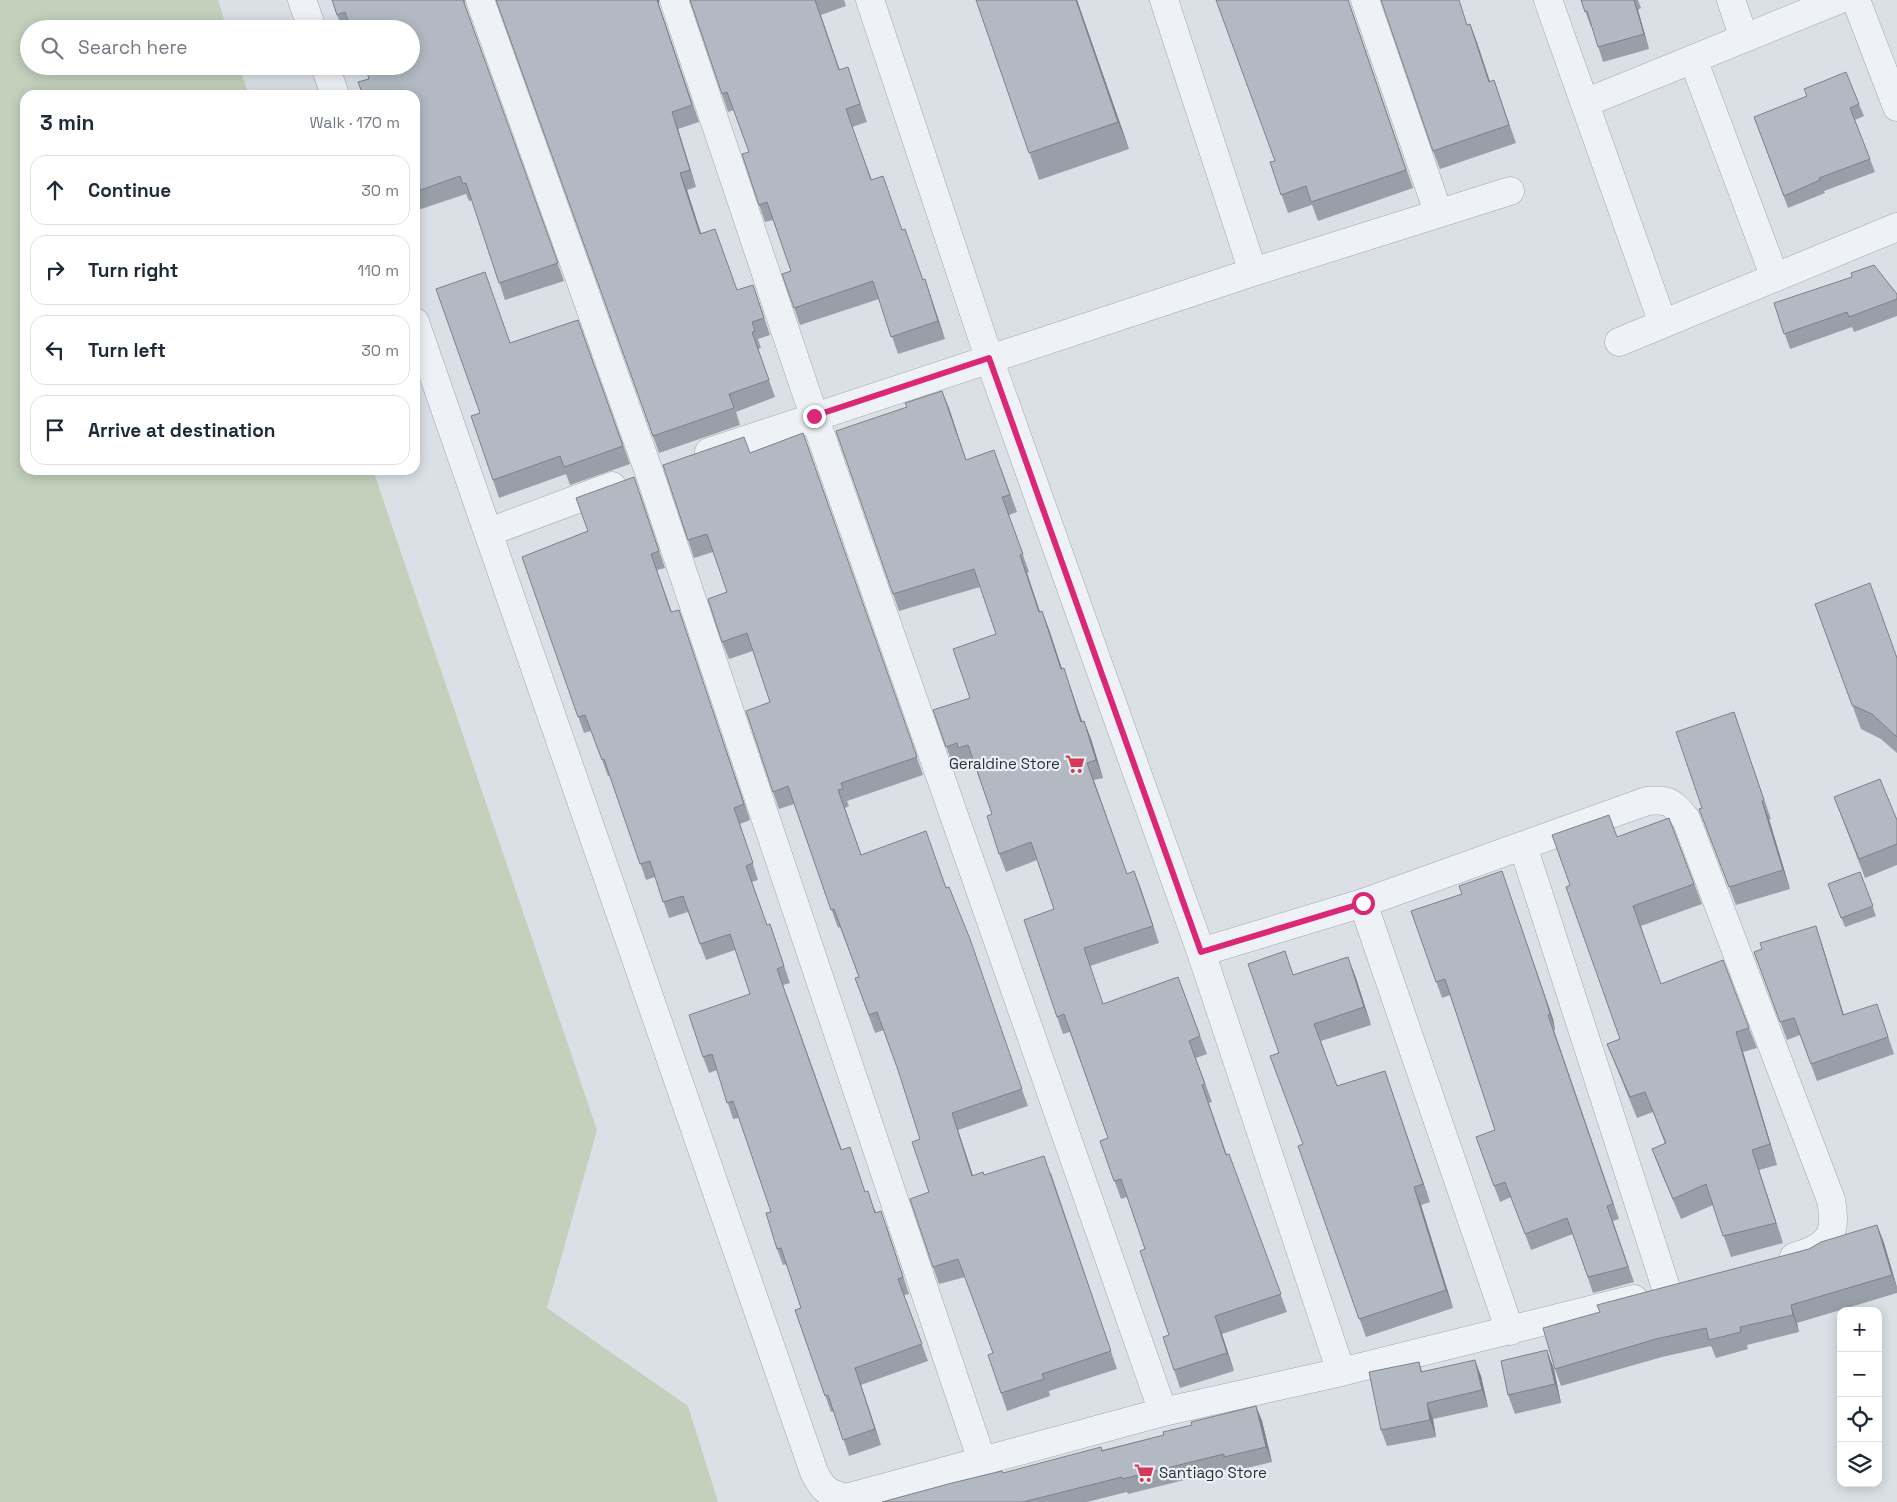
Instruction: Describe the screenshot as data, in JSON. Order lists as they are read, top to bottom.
{
  "places": {
    "supermarket": ["Geraldine Store", "Santiago Store"]
  },
  "page": {
    "search": "Search here",
    "heading": ["3 min", "Walk · 170 m"],
    "list": [
      ["Continue", "30 m"],
      ["Turn right", "110 m"],
      ["Turn left", "30 m"],
      "Arrive at destination"
    ],
    "map_buttons": ["+", "−"]
  }
}
